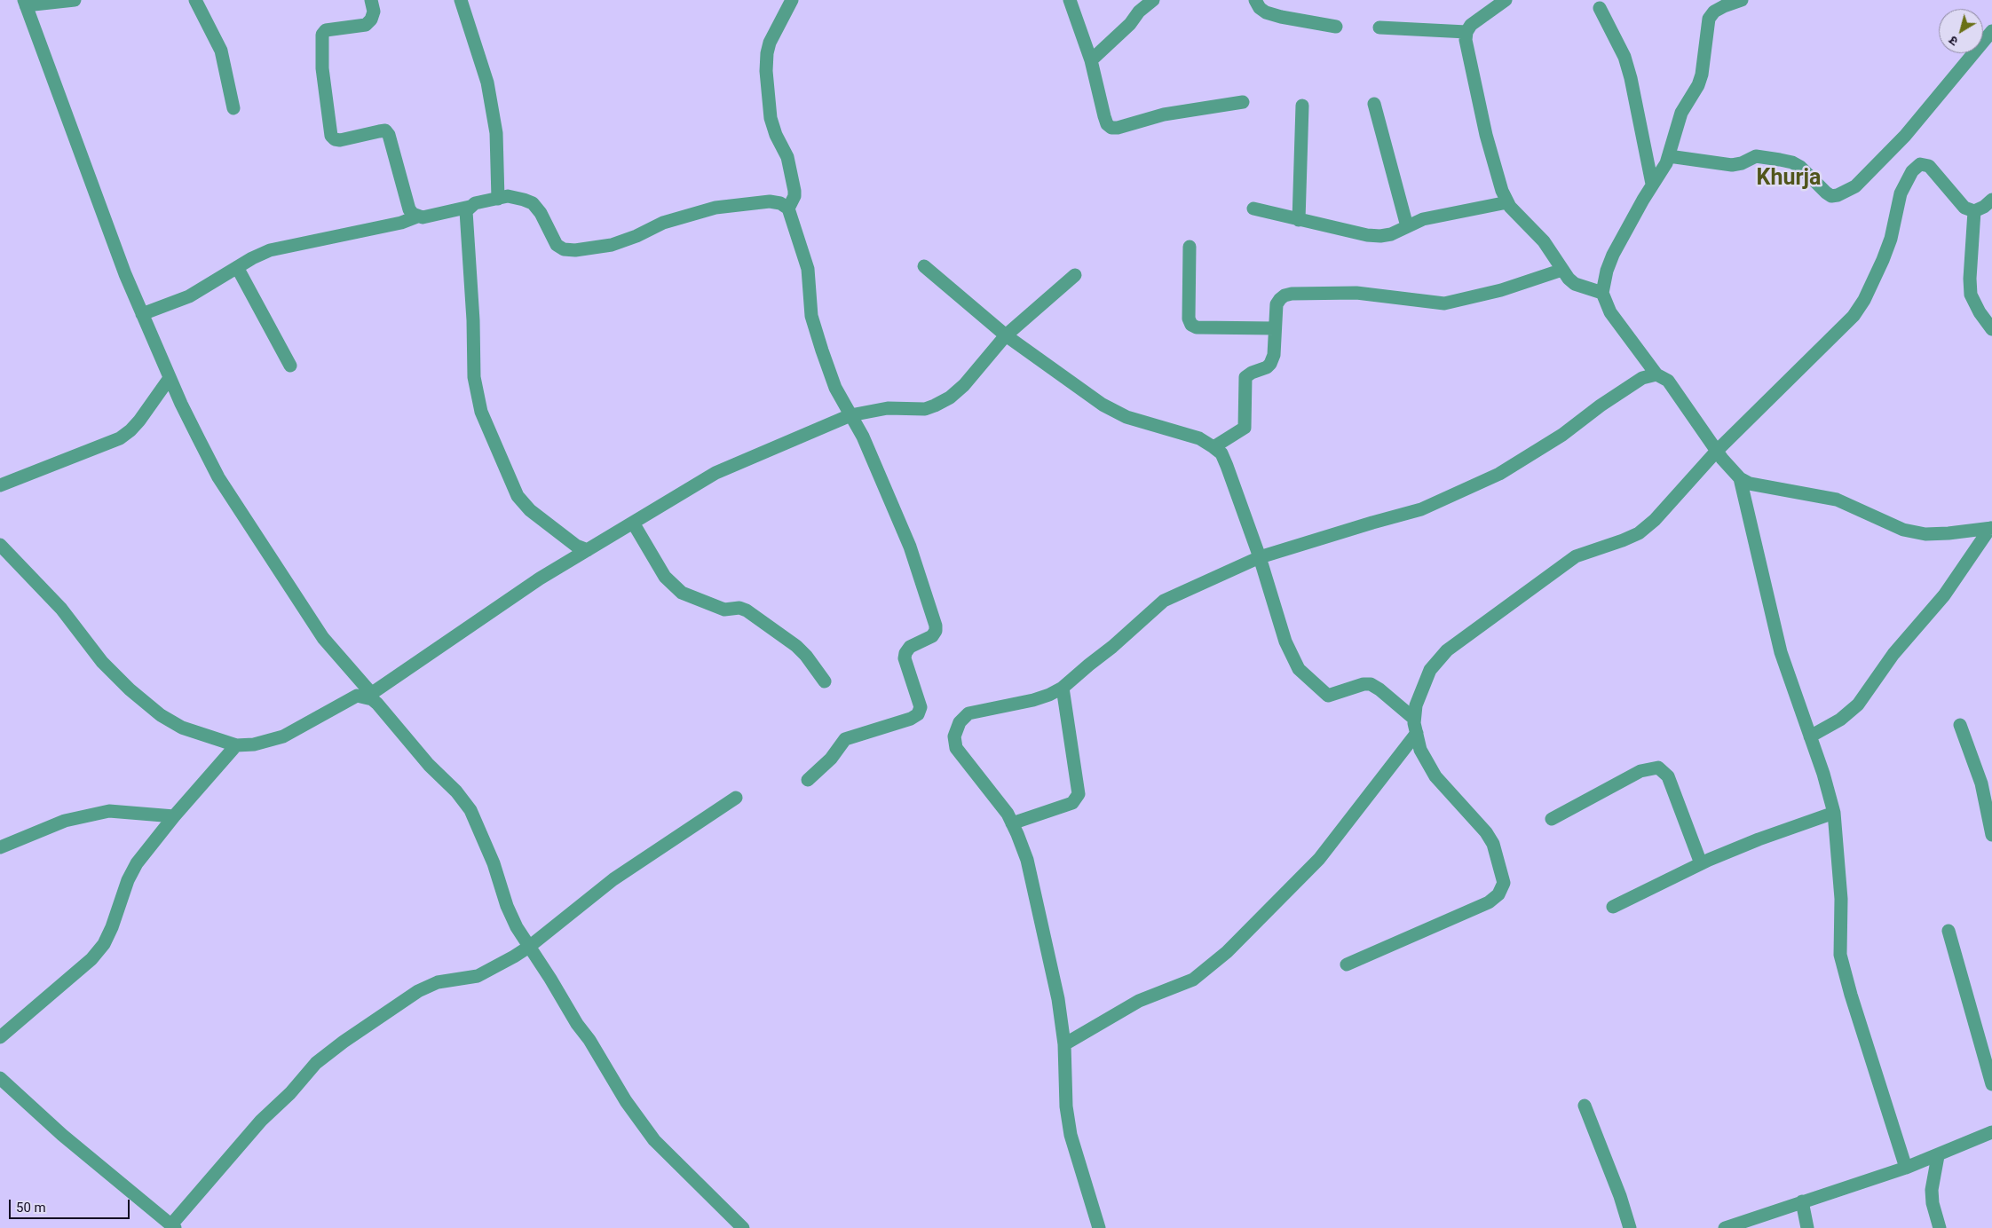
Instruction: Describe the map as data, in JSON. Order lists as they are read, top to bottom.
{
  "districts": ["Khurja"],
  "scale_bar": "50 m",
  "north": "bottom left"
}
